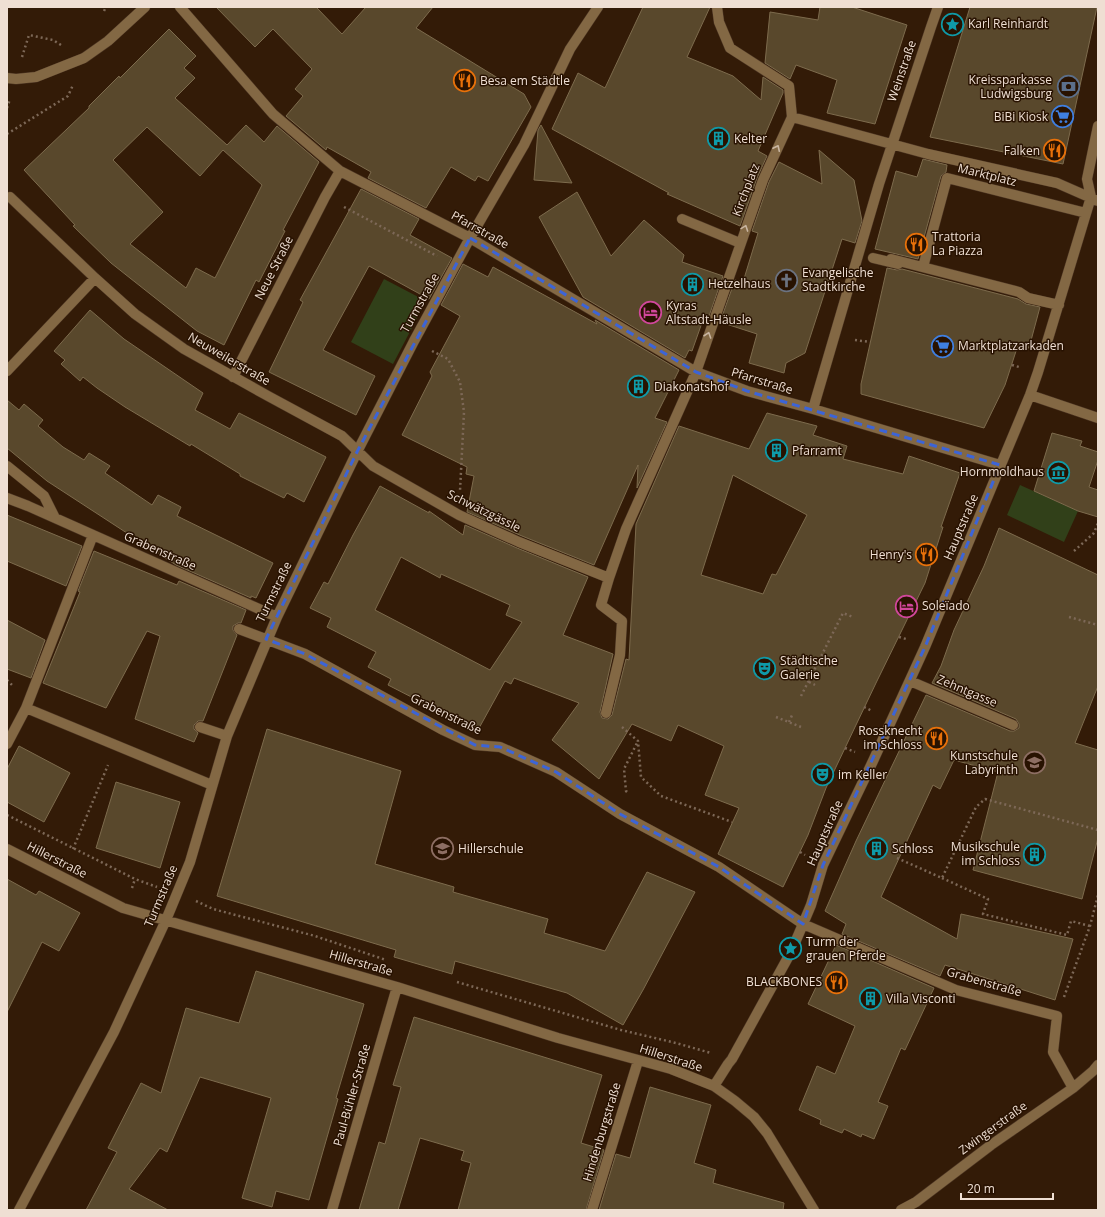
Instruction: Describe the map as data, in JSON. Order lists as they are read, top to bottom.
{
  "streets": {
    "street": [
      "Weinstraße",
      "Marktplatz",
      "Kirchplatz",
      "Pfarrstraße",
      "Neue Straße",
      "Turmstraße",
      "Neuweilerstraße",
      "Schwätzgässle",
      "Hauptstraße",
      "Grabenstraße",
      "Zehntgasse",
      "Hillerstraße",
      "Paul-Bühler-Straße",
      "Zwingerstraße",
      "Hindenburgstraße"
    ]
  },
  "crossings": [
    ["Weinstraße", "Marktplatz"],
    ["Marktplatz", "Hauptstraße"],
    ["Kirchplatz", "Pfarrstraße"],
    ["Pfarrstraße", "Neue Straße"],
    ["Pfarrstraße", "Turmstraße"],
    ["Pfarrstraße", "Hauptstraße"],
    ["Neue Straße", "Neuweilerstraße"],
    ["Turmstraße", "Neuweilerstraße"],
    ["Turmstraße", "Schwätzgässle"],
    ["Turmstraße", "Grabenstraße"],
    ["Turmstraße", "Hillerstraße"],
    ["Neuweilerstraße", "Schwätzgässle"],
    ["Hauptstraße", "Grabenstraße"],
    ["Hauptstraße", "Zehntgasse"],
    ["Hauptstraße", "Hillerstraße"],
    ["Hillerstraße", "Paul-Bühler-Straße"],
    ["Hillerstraße", "Hindenburgstraße"]
  ],
  "one_way": ["Kirchplatz"],
  "places": {
    "place": ["Karl Reinhardt", "Turm der grauen Pferde"],
    "restaurant": [
      "Besa em Städtle",
      "Falken",
      "Trattoria La Piazza",
      "Henry's",
      "Rossknecht im Schloss",
      "BLACKBONES"
    ],
    "bank": ["Kreissparkasse Ludwigsburg"],
    "supermarket": ["BiBi Kiosk", "Marktplatzarkaden"],
    "building": [
      "Kelter",
      "Hetzelhaus",
      "Diakonatshof",
      "Pfarramt",
      "Schloss",
      "Musikschule im Schloss",
      "Villa Visconti"
    ],
    "church": ["Evangelische Stadtkirche"],
    "hotel": ["Kyras Altstadt-Häusle", "Soleïado"],
    "museum": ["Hornmoldhaus"],
    "theatre": ["Städtische Galerie", "im Keller"],
    "school or university": ["Kunstschule Labyrinth", "Hillerschule"]
  },
  "scale_bar": "20 m"
}
